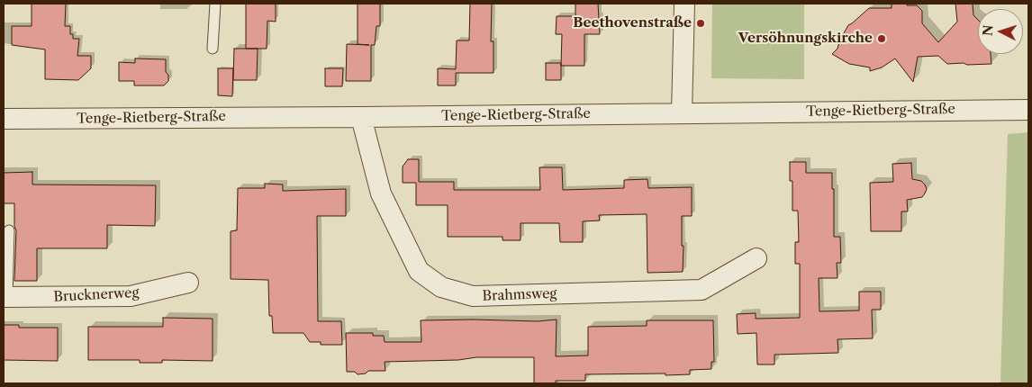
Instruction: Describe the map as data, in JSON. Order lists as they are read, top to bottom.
{
  "streets": {
    "street": ["Tenge-Rietberg-Straße", "Brucknerweg", "Brahmsweg"]
  },
  "crossings": [
    ["Tenge-Rietberg-Straße", "Brahmsweg"]
  ],
  "places": ["Beethovenstraße", "Versöhnungskirche"],
  "north": "left"
}
